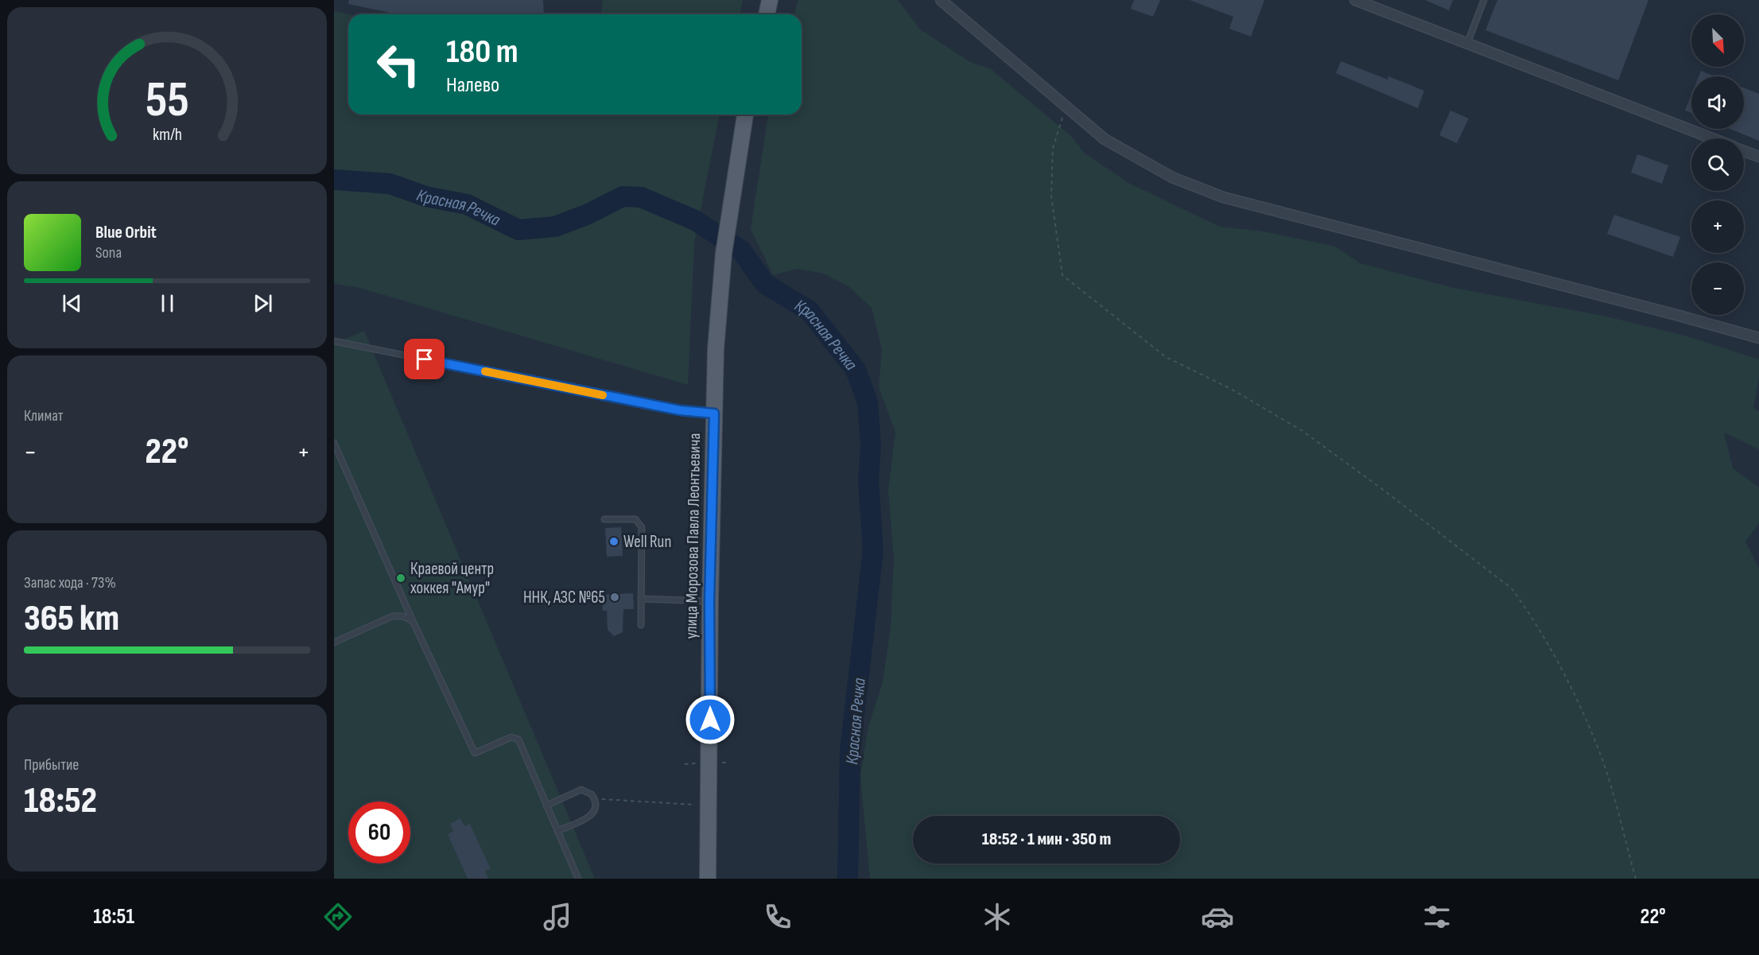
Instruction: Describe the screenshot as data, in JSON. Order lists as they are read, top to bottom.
{
  "streets": {
    "main road": ["улица Морозова Павла Леонтьевича"]
  },
  "water": ["Красная Речка"],
  "places": ["Well Run", "Краевой центр хоккея \"Амур\"", "ННК, АЗС №65"],
  "north": "bottom right",
  "page": {
    "map_buttons": ["+", "−"],
    "turn": ["180 m", "Налево"],
    "song": ["Blue Orbit", "Sona"],
    "tile": [
      "Климат",
      ["Запас хода · 73%", "365 km"],
      ["Прибытие", "18:52"]
    ],
    "heat": ["−", "22°", "+"],
    "limit": "60",
    "trip": "18:52 · 1 мин · 350 m",
    "tabs": ["18:51", "22°"],
    "gauge": ["55", "km/h"]
  }
}
